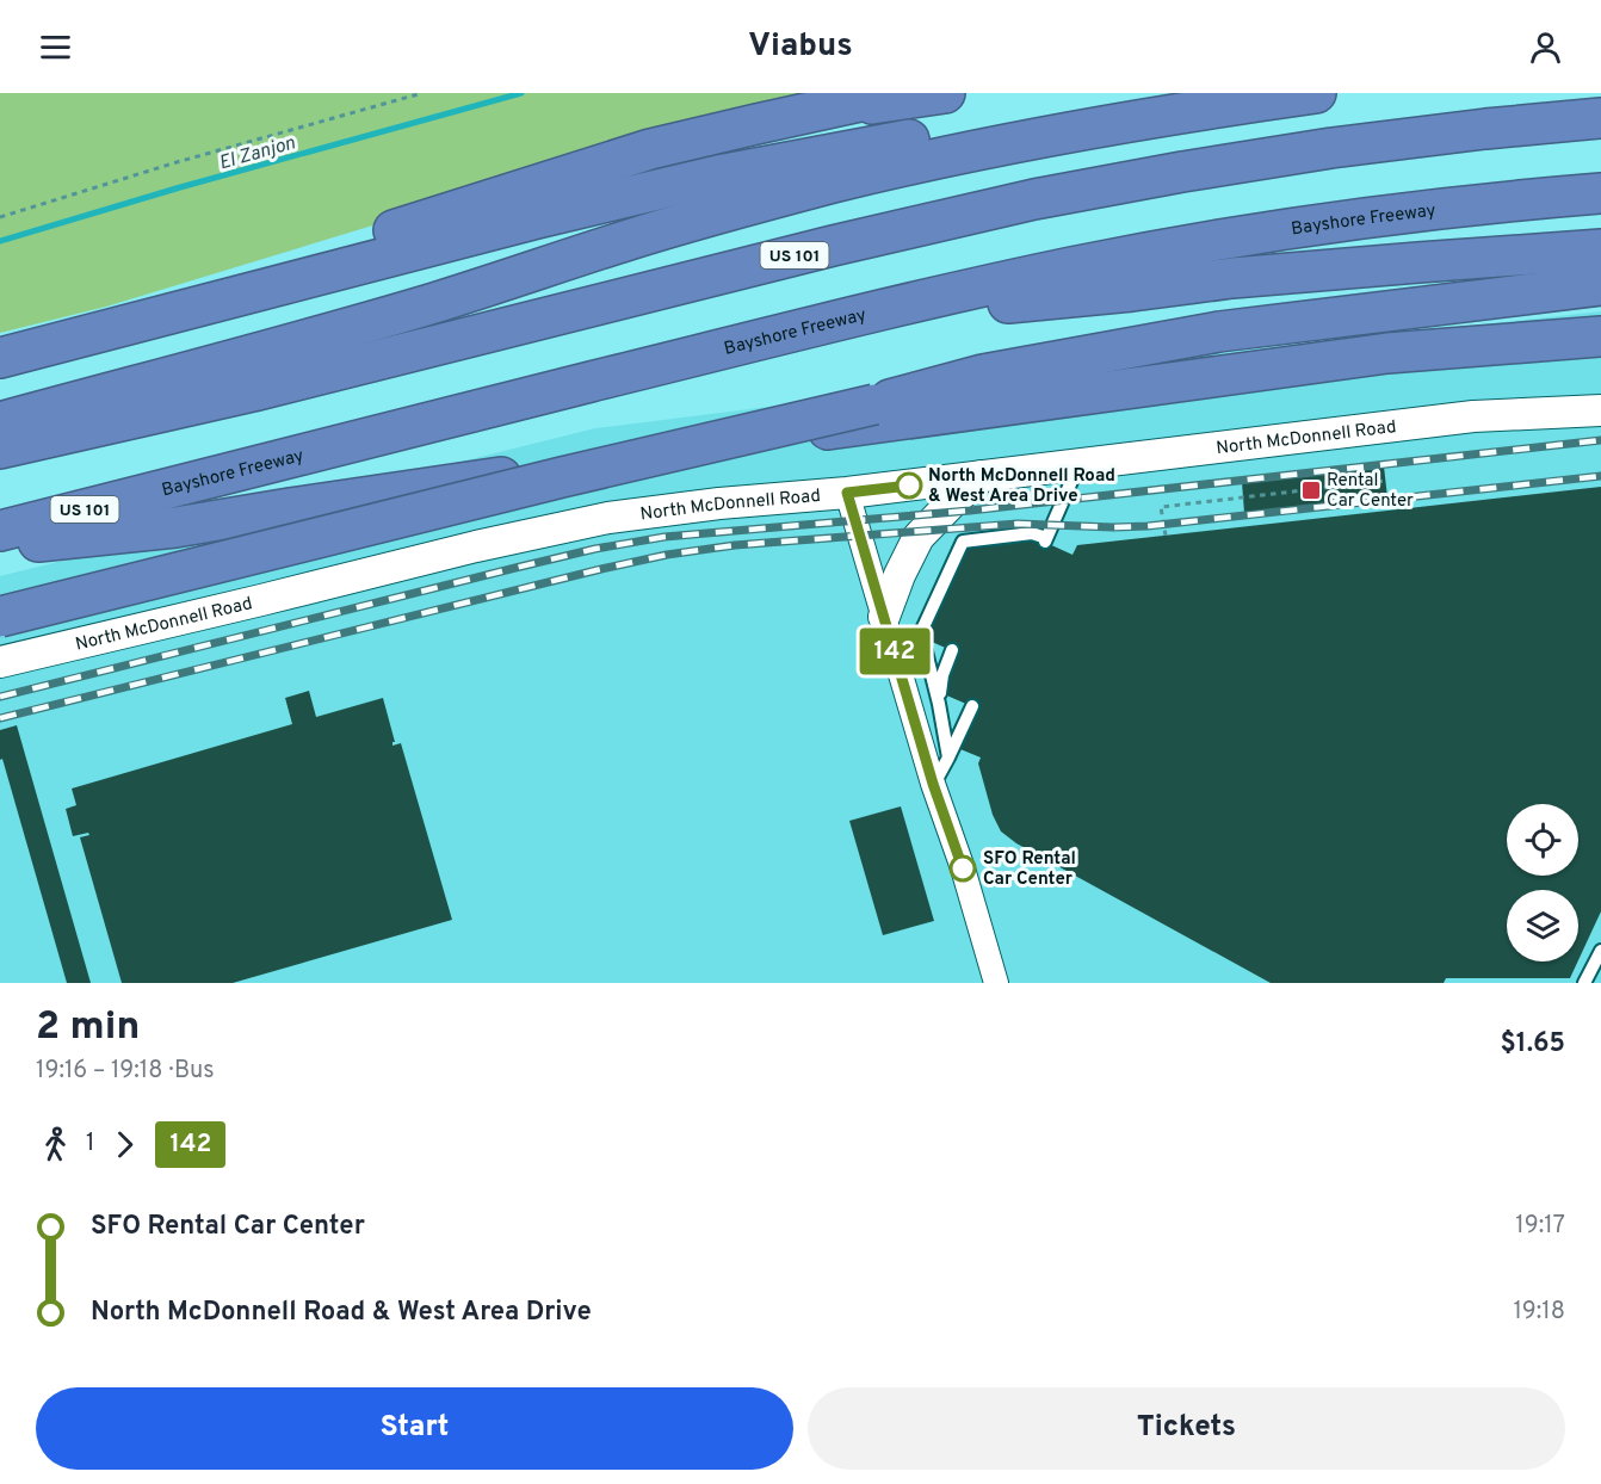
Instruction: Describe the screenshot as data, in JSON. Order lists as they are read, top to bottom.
{
  "streets": {
    "highway": ["Bayshore Freeway", "US 101"],
    "street": ["North McDonnell Road"]
  },
  "water": ["El Zanjon"],
  "places": {
    "other": ["North McDonnell Road & West Area Drive", "SFO Rental Car Center"],
    "transit": ["Rental Car Center"]
  },
  "lines": ["bus line 142"],
  "page": {
    "header": "Viabus",
    "on_map": "142",
    "heading": ["2 min", "19:16 – 19:18 · Bus", "$1.65"],
    "legs": ["1", "142"],
    "list": [
      {
        "name": "SFO Rental Car Center",
        "value": "19:17"
      },
      {
        "name": "North McDonnell Road & West Area Drive",
        "value": "19:18"
      }
    ],
    "buttons": ["Start", "Tickets"]
  }
}
